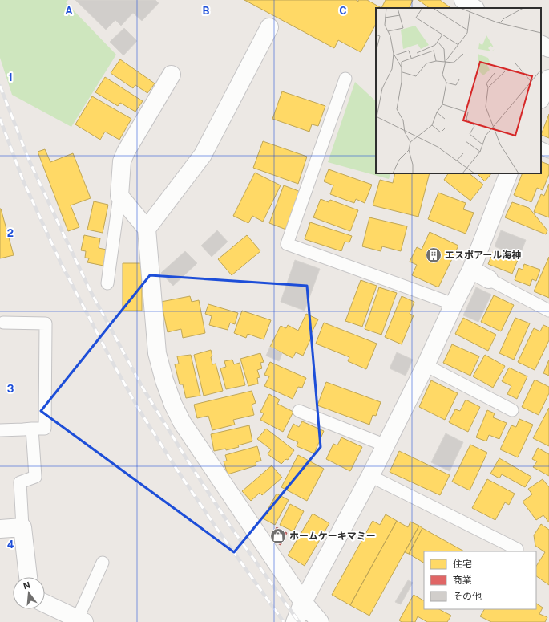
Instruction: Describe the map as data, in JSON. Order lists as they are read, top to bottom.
{
  "places": {
    "building": ["エスポアール海神"],
    "shop": ["ホームケーキマミー"]
  },
  "legend": ["住宅", "商業", "その他"],
  "north": "top",
  "grid": {
    "columns": ["A", "B", "C"],
    "rows": [
      "1",
      "2",
      "3",
      "4"
    ]
  }
}
